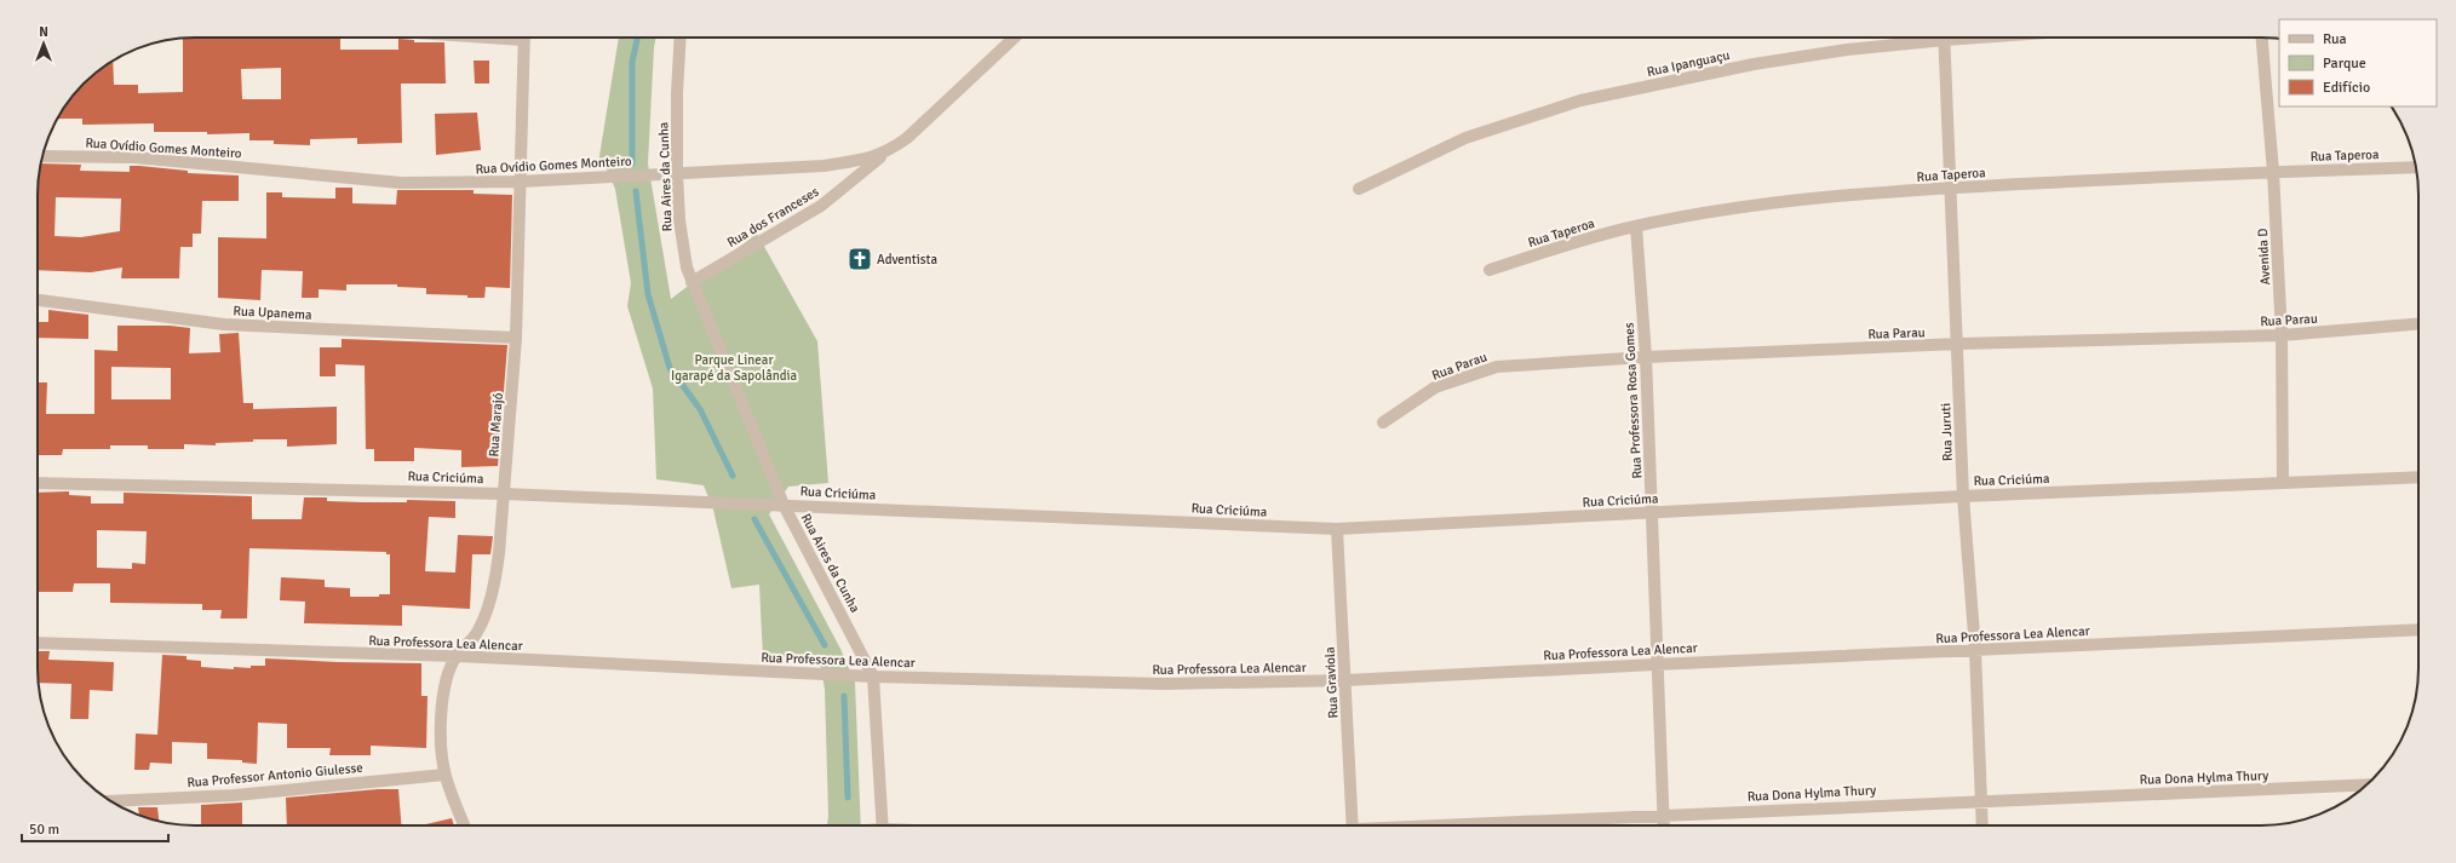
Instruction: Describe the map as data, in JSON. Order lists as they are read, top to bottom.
{
  "streets": {
    "street": [
      "Rua Ipanguaçu",
      "Rua Ovídio Gomes Monteiro",
      "Rua Taperoa",
      "Rua Aires da Cunha",
      "Rua dos Franceses",
      "Avenida D",
      "Rua Upanema",
      "Rua Parau",
      "Rua Professora Rosa Gomes",
      "Rua Marajó",
      "Rua Juruti",
      "Rua Criciúma",
      "Rua Professora Lea Alencar",
      "Rua Graviola",
      "Rua Professor Antonio Giulesse",
      "Rua Dona Hylma Thury"
    ]
  },
  "crossings": [
    ["Rua Ovídio Gomes Monteiro", "Rua Aires da Cunha"],
    ["Rua Ovídio Gomes Monteiro", "Rua dos Franceses"],
    ["Rua Ovídio Gomes Monteiro", "Rua Marajó"],
    ["Rua Taperoa", "Avenida D"],
    ["Rua Taperoa", "Rua Professora Rosa Gomes"],
    ["Rua Taperoa", "Rua Juruti"],
    ["Rua Aires da Cunha", "Rua dos Franceses"],
    ["Rua Aires da Cunha", "Rua Criciúma"],
    ["Rua Aires da Cunha", "Rua Professora Lea Alencar"],
    ["Avenida D", "Rua Parau"],
    ["Avenida D", "Rua Criciúma"],
    ["Rua Upanema", "Rua Marajó"],
    ["Rua Parau", "Rua Professora Rosa Gomes"],
    ["Rua Parau", "Rua Juruti"],
    ["Rua Professora Rosa Gomes", "Rua Criciúma"],
    ["Rua Professora Rosa Gomes", "Rua Professora Lea Alencar"],
    ["Rua Professora Rosa Gomes", "Rua Dona Hylma Thury"],
    ["Rua Marajó", "Rua Criciúma"],
    ["Rua Marajó", "Rua Professora Lea Alencar"],
    ["Rua Marajó", "Rua Professor Antonio Giulesse"],
    ["Rua Juruti", "Rua Criciúma"],
    ["Rua Juruti", "Rua Professora Lea Alencar"],
    ["Rua Juruti", "Rua Dona Hylma Thury"],
    ["Rua Criciúma", "Rua Graviola"],
    ["Rua Professora Lea Alencar", "Rua Graviola"]
  ],
  "parks": ["Parque Linear Igarapé da Sapolândia"],
  "places": {
    "church": ["Adventista"]
  },
  "legend": ["Rua", "Parque", "Edifício"],
  "scale_bar": "50 m",
  "north": "top"
}
